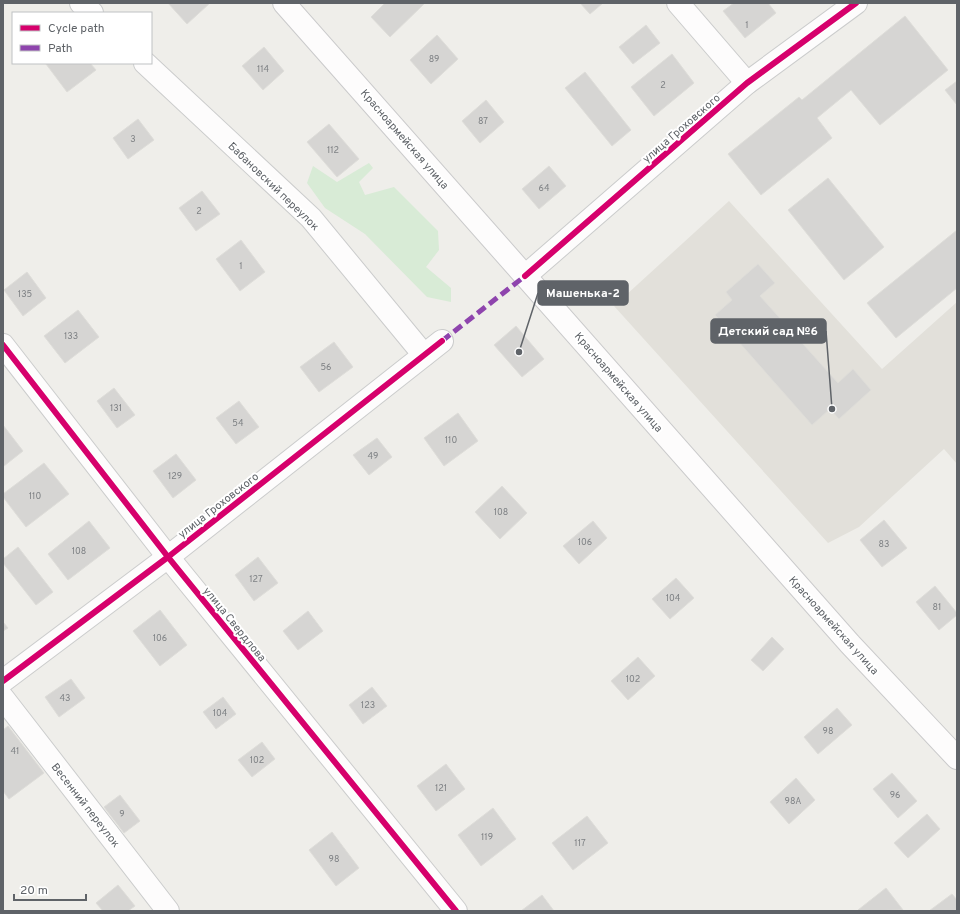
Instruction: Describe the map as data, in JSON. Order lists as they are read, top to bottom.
{
  "streets": {
    "street": [
      "улица Гроховского",
      "Красноармейская улица",
      "Бабановский переулок",
      "улица Свердлова",
      "Весенний переулок"
    ]
  },
  "crossings": [
    ["улица Гроховского", "Красноармейская улица"],
    ["улица Гроховского", "Бабановский переулок"],
    ["улица Гроховского", "улица Свердлова"]
  ],
  "places": ["Машенька-2", "Детский сад №6"],
  "house_numbers": [
    "1",
    "89",
    "114",
    "2",
    "87",
    "3",
    "112",
    "64",
    "2",
    "1",
    "135",
    "133",
    "56",
    "131",
    "54",
    "110",
    "49",
    "129",
    "110",
    "108",
    "106",
    "83",
    "108",
    "127",
    "104",
    "81",
    "106",
    "102",
    "43",
    "123",
    "104",
    "98",
    "41",
    "102",
    "121",
    "96",
    "98А",
    "9",
    "119",
    "117",
    "98"
  ],
  "legend": ["Cycle path", "Path"],
  "scale_bar": "20 m"
}
